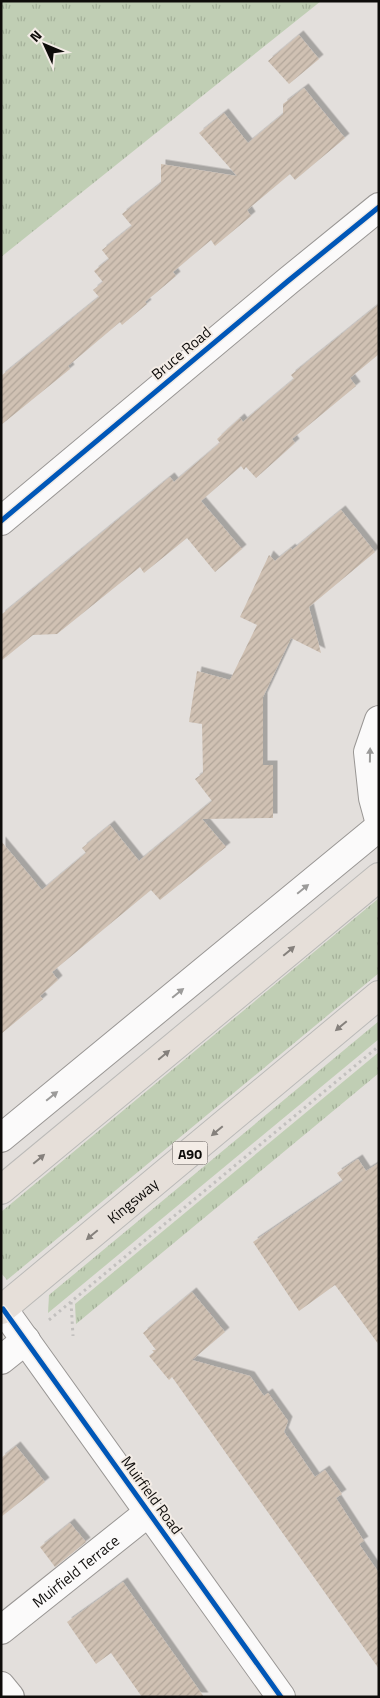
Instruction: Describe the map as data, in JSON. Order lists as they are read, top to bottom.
{
  "streets": {
    "highway": ["A90", "Kingsway"],
    "street": ["Bruce Road", "Muirfield Road", "Muirfield Terrace"]
  },
  "crossings": [
    ["Kingsway", "Muirfield Road"],
    ["Muirfield Road", "Muirfield Terrace"]
  ],
  "north": "top left"
}
